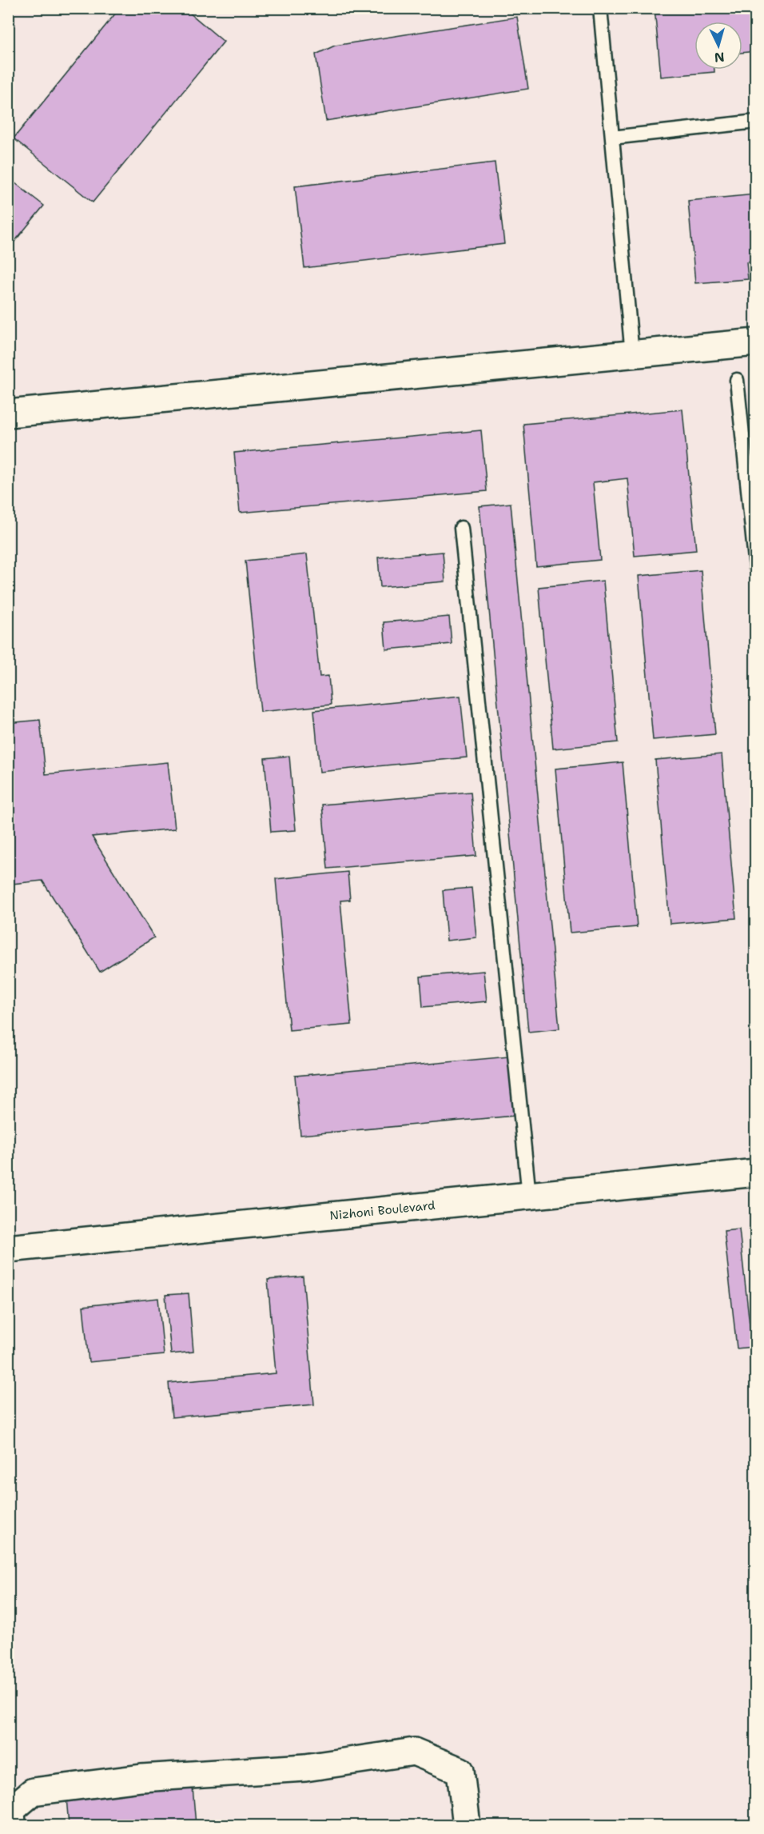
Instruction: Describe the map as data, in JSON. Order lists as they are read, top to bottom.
{
  "streets": {
    "street": ["Nizhoni Boulevard"]
  },
  "north": "bottom"
}
